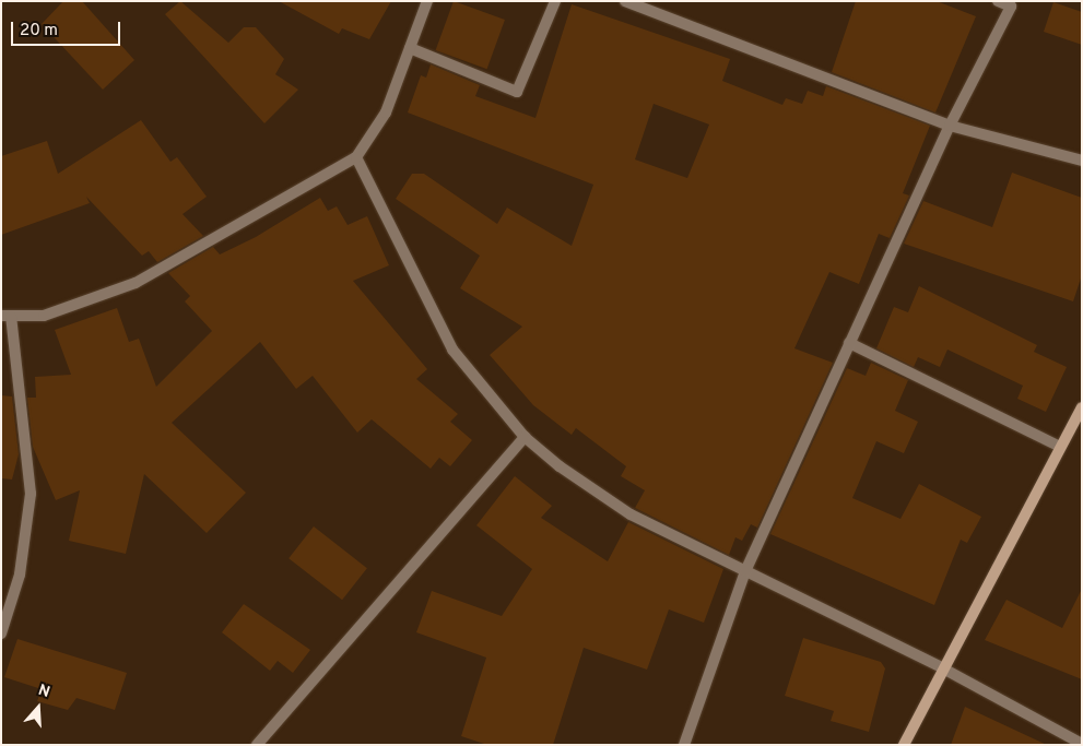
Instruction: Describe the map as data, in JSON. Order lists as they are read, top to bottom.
{
  "scale_bar": "20 m",
  "north": "top"
}
